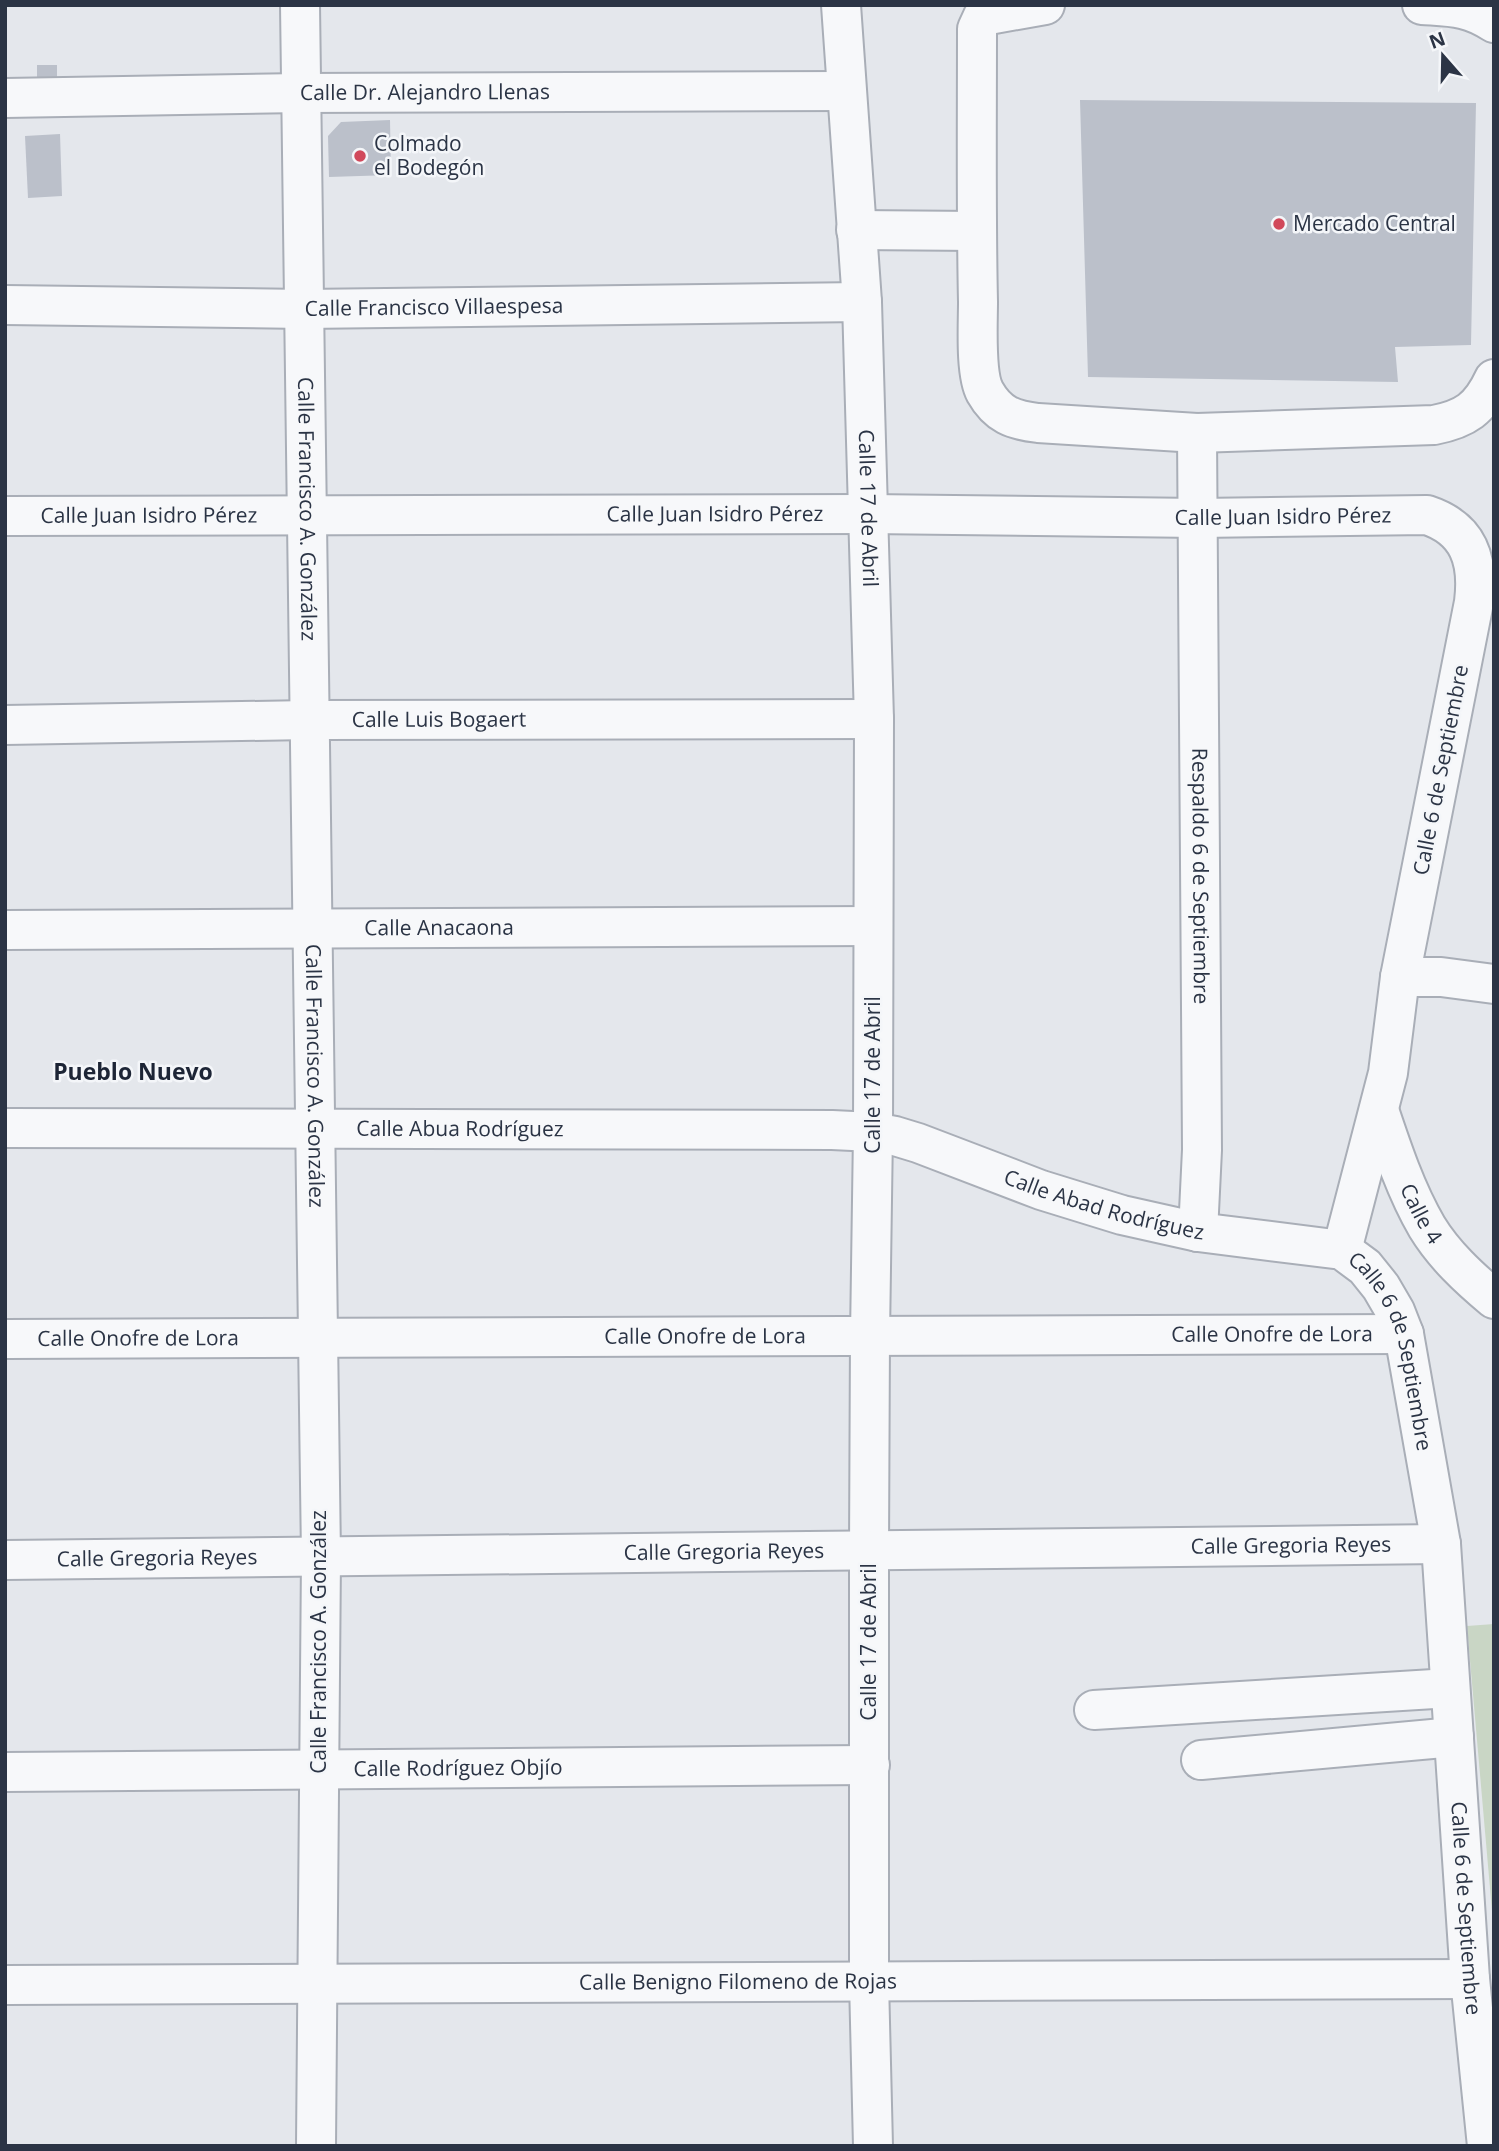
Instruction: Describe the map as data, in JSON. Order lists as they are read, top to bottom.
{
  "streets": {
    "street": [
      "Calle Dr. Alejandro Llenas",
      "Calle Francisco Villaespesa",
      "Calle 17 de Abril",
      "Calle Francisco A. González",
      "Calle Juan Isidro Pérez",
      "Calle Luis Bogaert",
      "Calle 6 de Septiembre",
      "Respaldo 6 de Septiembre",
      "Calle Anacaona",
      "Calle Abua Rodríguez",
      "Calle Abad Rodríguez",
      "Calle 4",
      "Calle Onofre de Lora",
      "Calle Gregoria Reyes",
      "Calle Rodríguez Objío",
      "Calle Benigno Filomeno de Rojas"
    ]
  },
  "crossings": [
    ["Calle Dr. Alejandro Llenas", "Calle 17 de Abril"],
    ["Calle Dr. Alejandro Llenas", "Calle Francisco A. González"],
    ["Calle Francisco Villaespesa", "Calle 17 de Abril"],
    ["Calle Francisco Villaespesa", "Calle Francisco A. González"],
    ["Calle 17 de Abril", "Calle Juan Isidro Pérez"],
    ["Calle 17 de Abril", "Calle Luis Bogaert"],
    ["Calle 17 de Abril", "Calle Anacaona"],
    ["Calle 17 de Abril", "Calle Abua Rodríguez"],
    ["Calle 17 de Abril", "Calle Abad Rodríguez"],
    ["Calle 17 de Abril", "Calle Onofre de Lora"],
    ["Calle 17 de Abril", "Calle Gregoria Reyes"],
    ["Calle 17 de Abril", "Calle Rodríguez Objío"],
    ["Calle 17 de Abril", "Calle Benigno Filomeno de Rojas"],
    ["Calle Francisco A. González", "Calle Juan Isidro Pérez"],
    ["Calle Francisco A. González", "Calle Luis Bogaert"],
    ["Calle Francisco A. González", "Calle Anacaona"],
    ["Calle Francisco A. González", "Calle Abua Rodríguez"],
    ["Calle Francisco A. González", "Calle Onofre de Lora"],
    ["Calle Francisco A. González", "Calle Gregoria Reyes"],
    ["Calle Francisco A. González", "Calle Rodríguez Objío"],
    ["Calle Francisco A. González", "Calle Benigno Filomeno de Rojas"],
    ["Calle Juan Isidro Pérez", "Calle 6 de Septiembre"],
    ["Calle Juan Isidro Pérez", "Respaldo 6 de Septiembre"],
    ["Calle 6 de Septiembre", "Calle Abad Rodríguez"],
    ["Calle 6 de Septiembre", "Calle 4"],
    ["Calle 6 de Septiembre", "Calle Onofre de Lora"],
    ["Calle 6 de Septiembre", "Calle Gregoria Reyes"],
    ["Calle 6 de Septiembre", "Calle Benigno Filomeno de Rojas"],
    ["Respaldo 6 de Septiembre", "Calle Abad Rodríguez"],
    ["Calle Abua Rodríguez", "Calle Abad Rodríguez"]
  ],
  "districts": ["Pueblo Nuevo"],
  "places": ["Colmado el Bodegón", "Mercado Central"],
  "north": "top"
}
